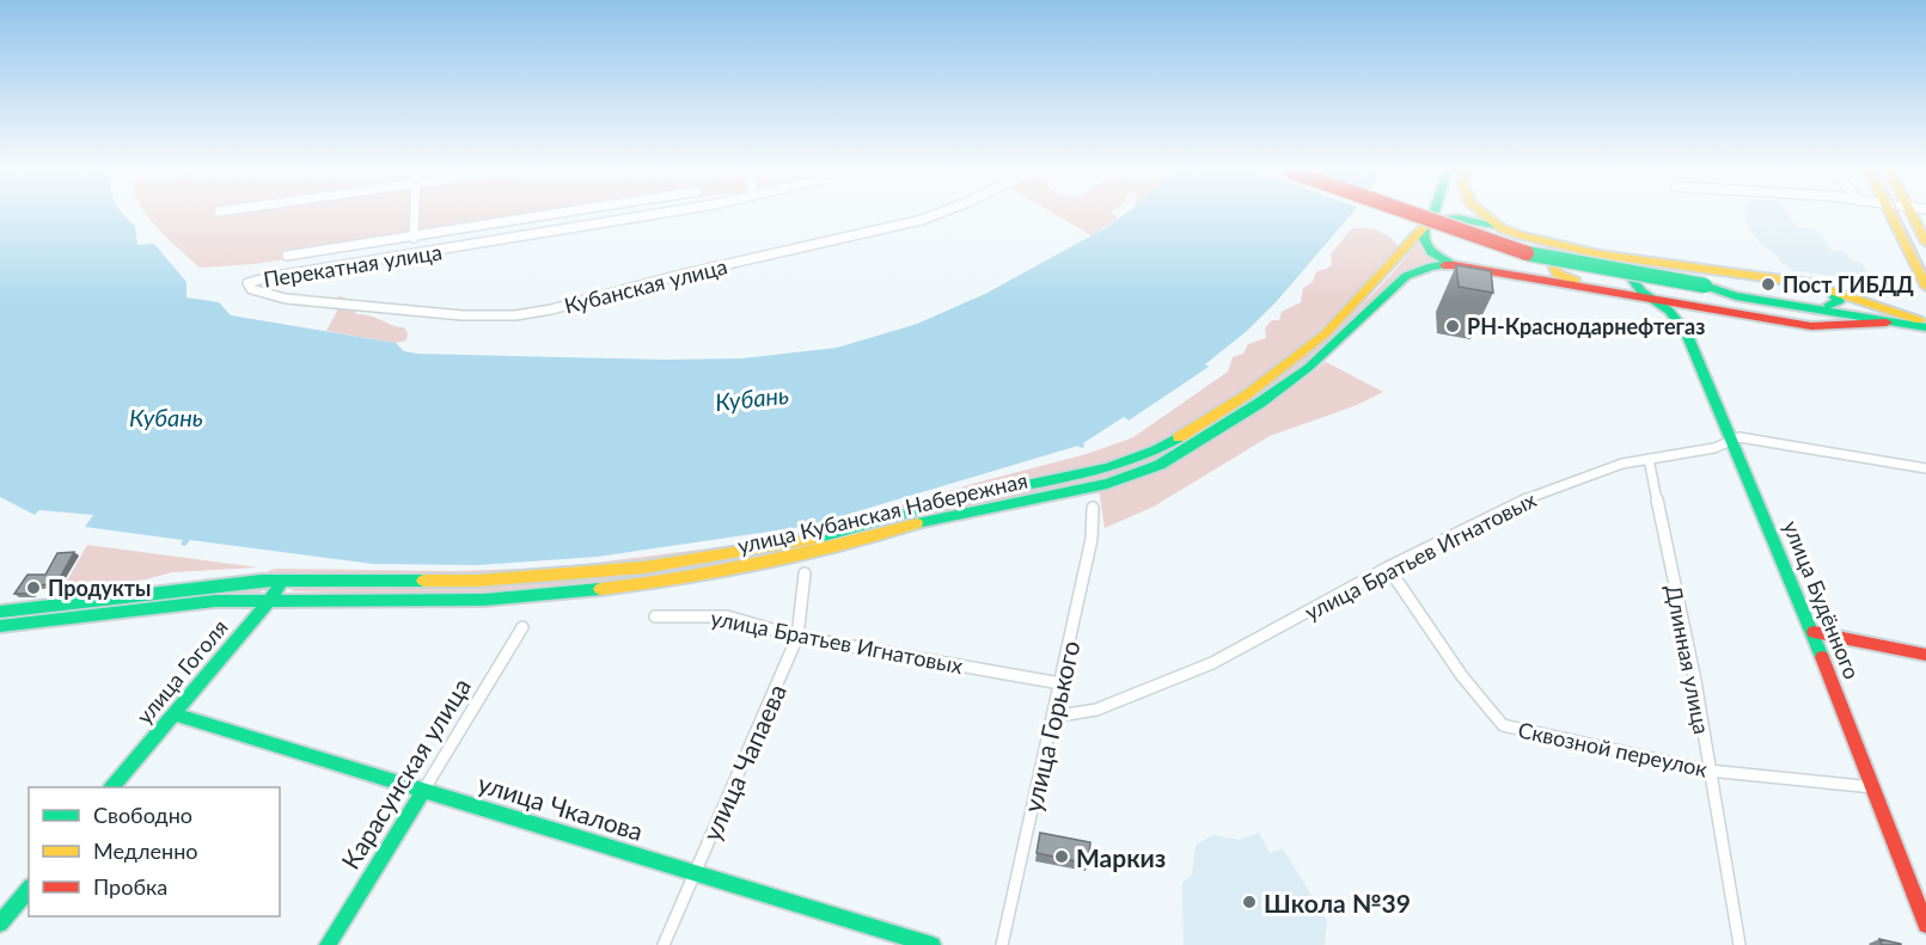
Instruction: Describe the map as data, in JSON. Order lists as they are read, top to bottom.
{
  "streets": {
    "main road": [
      "улица Кубанская Набережная",
      "улица Будённого",
      "улица Гоголя",
      "Карасунская улица",
      "улица Чкалова"
    ],
    "street": [
      "Перекатная улица",
      "Кубанская улица",
      "улица Братьев Игнатовых",
      "Длинная улица",
      "улица Горького",
      "Сквозной переулок",
      "улица Чапаева"
    ]
  },
  "crossings": [
    ["Перекатная улица", "Кубанская улица"],
    ["улица Кубанская Набережная", "улица Будённого"],
    ["улица Кубанская Набережная", "улица Гоголя"],
    ["улица Братьев Игнатовых", "улица Будённого"],
    ["улица Братьев Игнатовых", "Длинная улица"],
    ["улица Братьев Игнатовых", "улица Горького"],
    ["улица Братьев Игнатовых", "Сквозной переулок"],
    ["улица Братьев Игнатовых", "улица Чапаева"],
    ["улица Будённого", "Сквозной переулок"],
    ["Длинная улица", "Сквозной переулок"],
    ["улица Гоголя", "улица Чкалова"],
    ["улица Чапаева", "улица Чкалова"],
    ["Карасунская улица", "улица Чкалова"]
  ],
  "water": ["Кубань"],
  "places": [
    "Пост ГИБДД",
    "РН-Краснодарнефтегаз",
    "Продукты",
    "Маркиз",
    "Школа №39"
  ],
  "legend": ["Свободно", "Медленно", "Пробка"]
}
